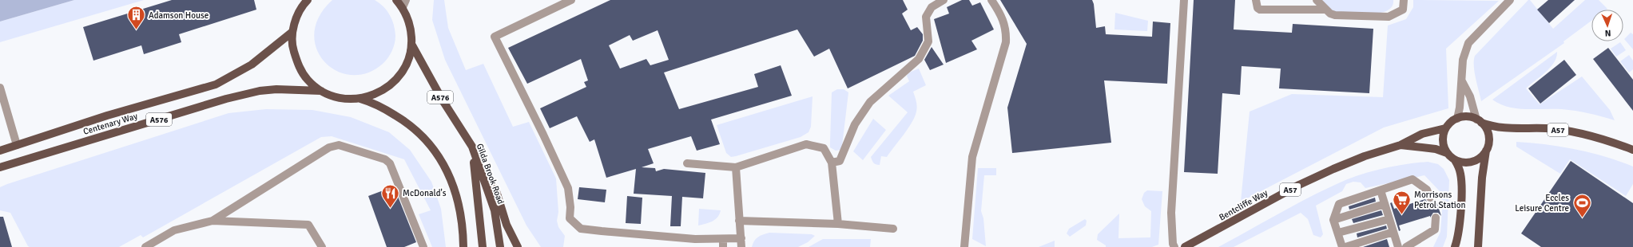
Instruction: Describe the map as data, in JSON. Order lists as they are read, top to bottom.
{
  "streets": {
    "main road": [
      "A576",
      "Centenary Way",
      "A57",
      "Gilda Brook Road",
      "Bentcliffe Way"
    ]
  },
  "crossings": [
    ["A576", "Centenary Way"],
    ["A576", "Gilda Brook Road"],
    ["A57", "Bentcliffe Way"]
  ],
  "places": {
    "building": ["Adamson House"],
    "restaurant": ["McDonald's"],
    "supermarket": ["Morrisons Petrol Station"],
    "sports": ["Eccles Leisure Centre"]
  },
  "north": "bottom"
}
